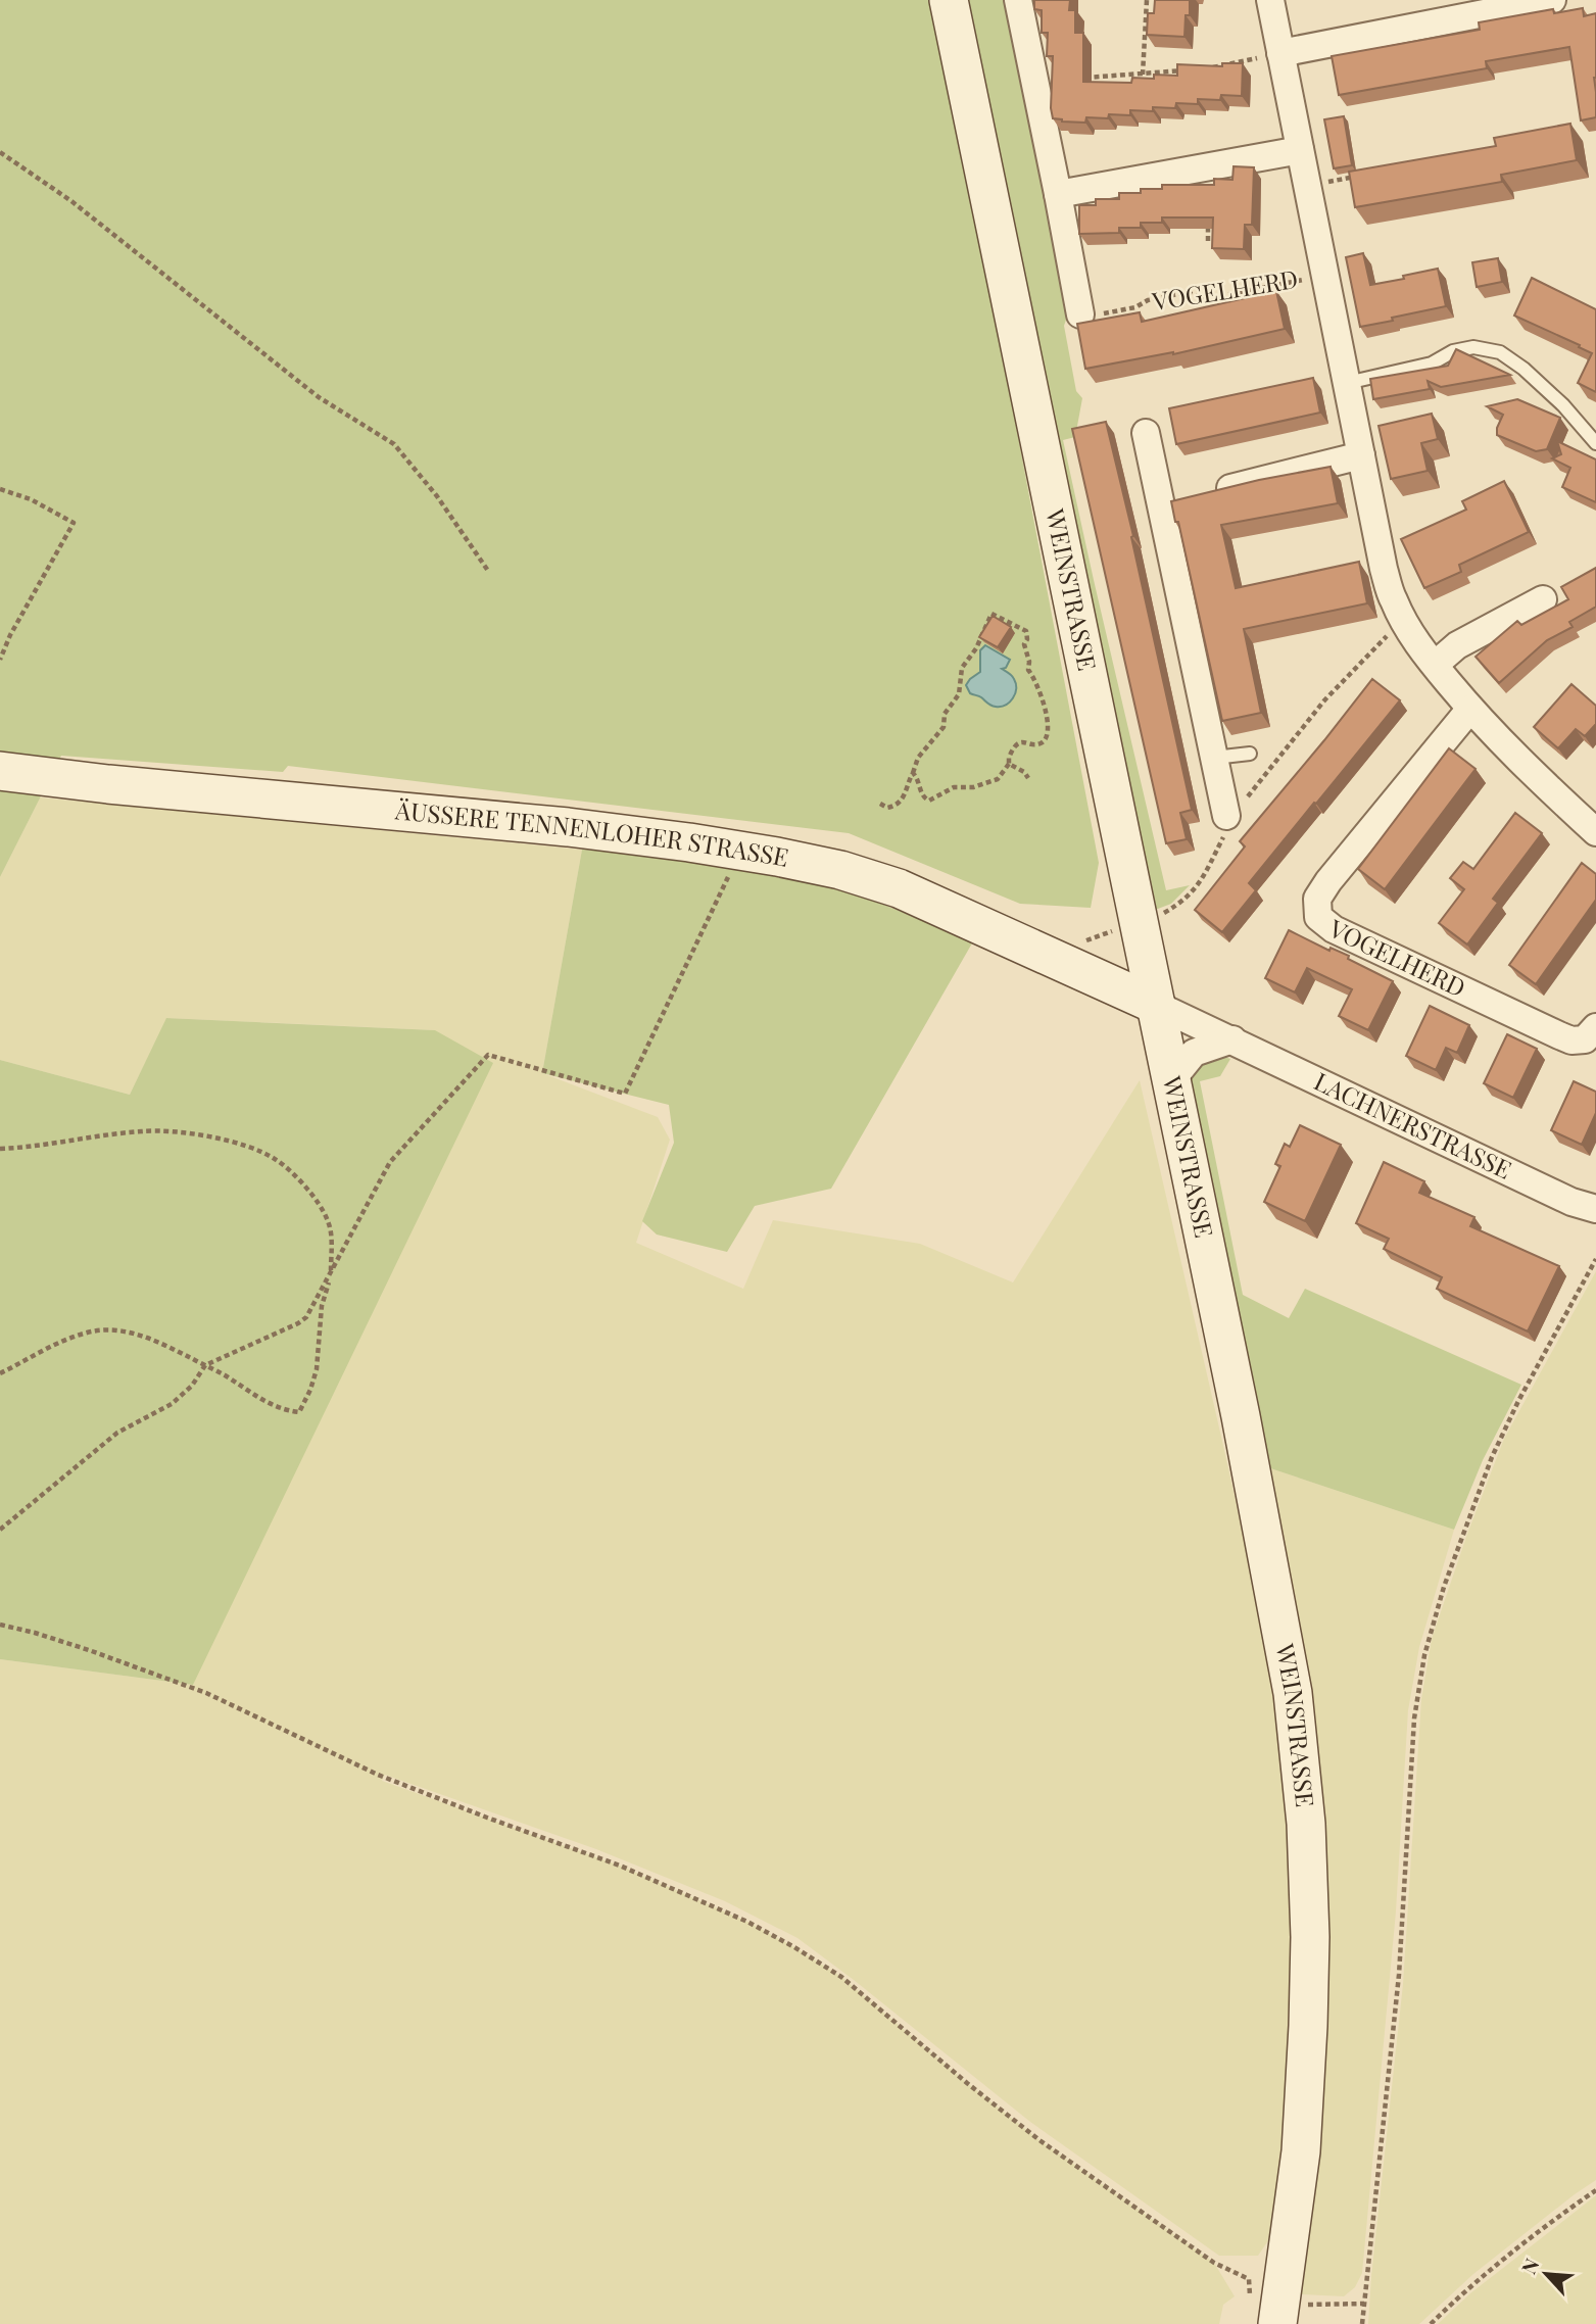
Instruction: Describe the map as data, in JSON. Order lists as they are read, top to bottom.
{
  "streets": {
    "main road": ["WEINSTRASSE", "ÄUSSERE TENNENLOHER STRASSE"],
    "street": ["VOGELHERD", "LACHNERSTRASSE"]
  },
  "crossings": [
    ["WEINSTRASSE", "ÄUSSERE TENNENLOHER STRASSE"],
    ["WEINSTRASSE", "LACHNERSTRASSE"],
    ["ÄUSSERE TENNENLOHER STRASSE", "LACHNERSTRASSE"]
  ],
  "north": "top left"
}
